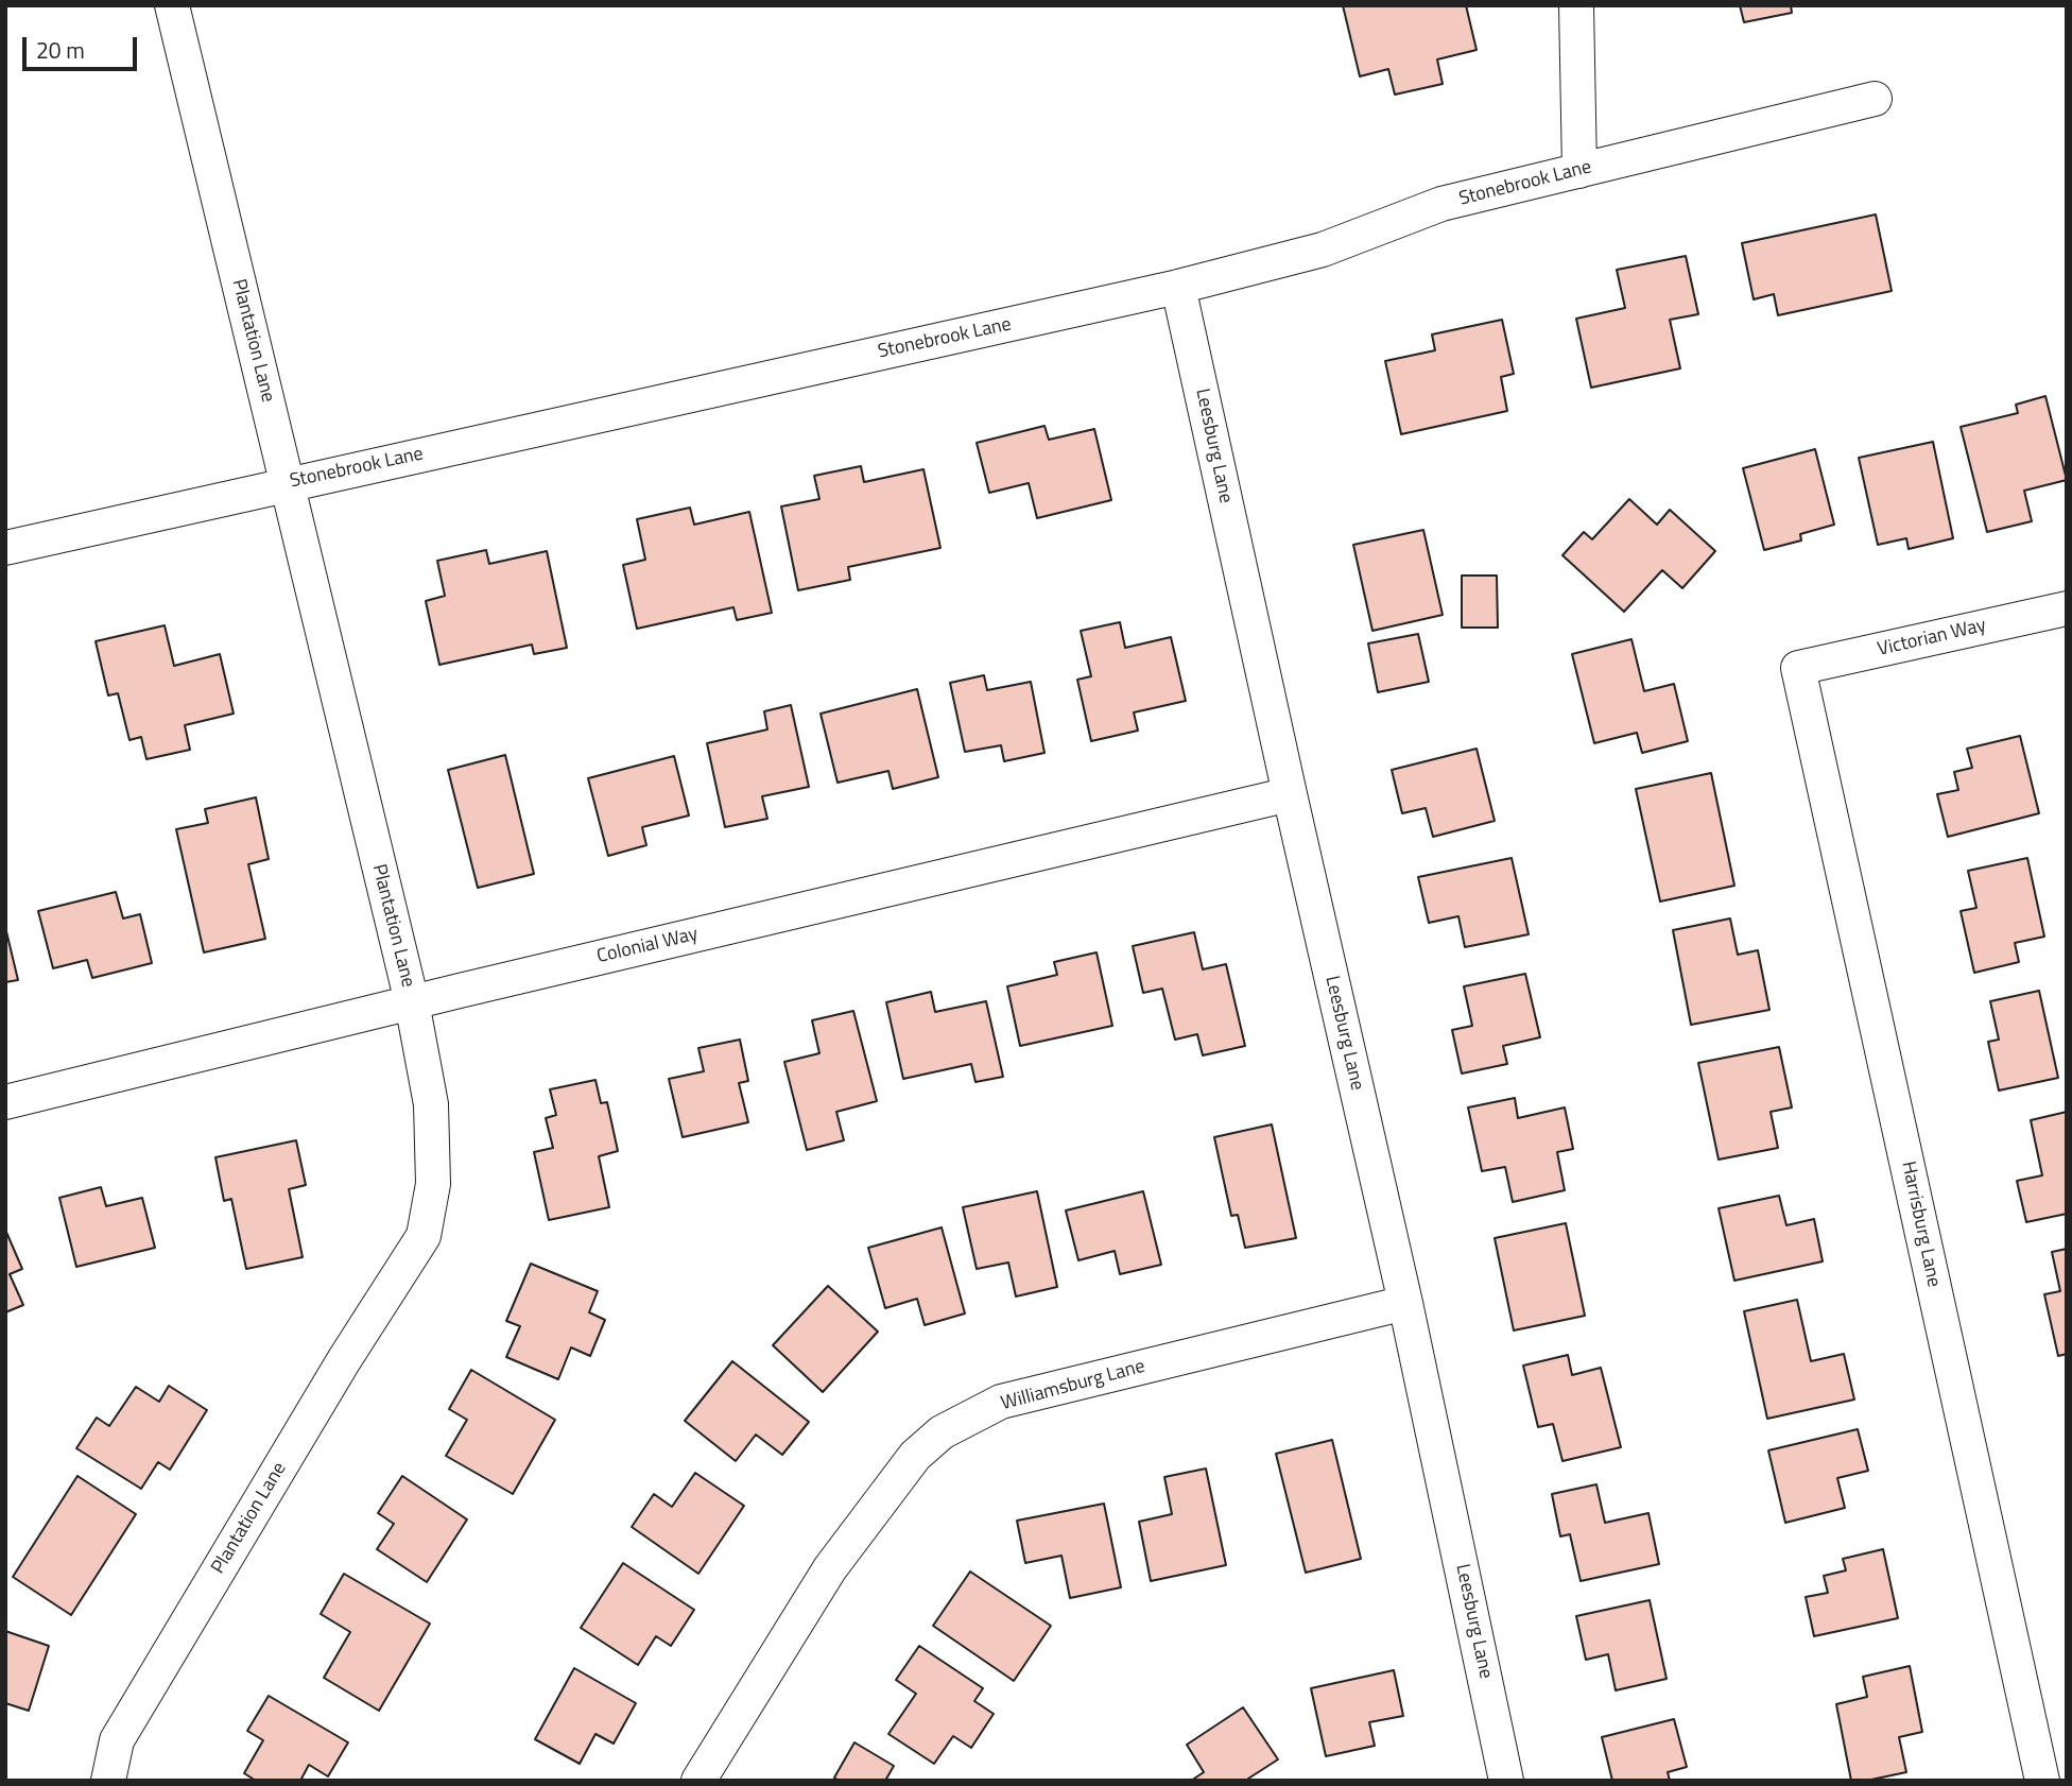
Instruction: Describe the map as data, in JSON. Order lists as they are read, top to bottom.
{
  "streets": {
    "street": [
      "Stonebrook Lane",
      "Plantation Lane",
      "Leesburg Lane",
      "Victorian Way",
      "Colonial Way",
      "Harrisburg Lane",
      "Williamsburg Lane"
    ]
  },
  "crossings": [
    ["Stonebrook Lane", "Plantation Lane"],
    ["Stonebrook Lane", "Leesburg Lane"],
    ["Plantation Lane", "Colonial Way"],
    ["Leesburg Lane", "Colonial Way"],
    ["Leesburg Lane", "Williamsburg Lane"],
    ["Victorian Way", "Harrisburg Lane"]
  ],
  "scale_bar": "20 m"
}
